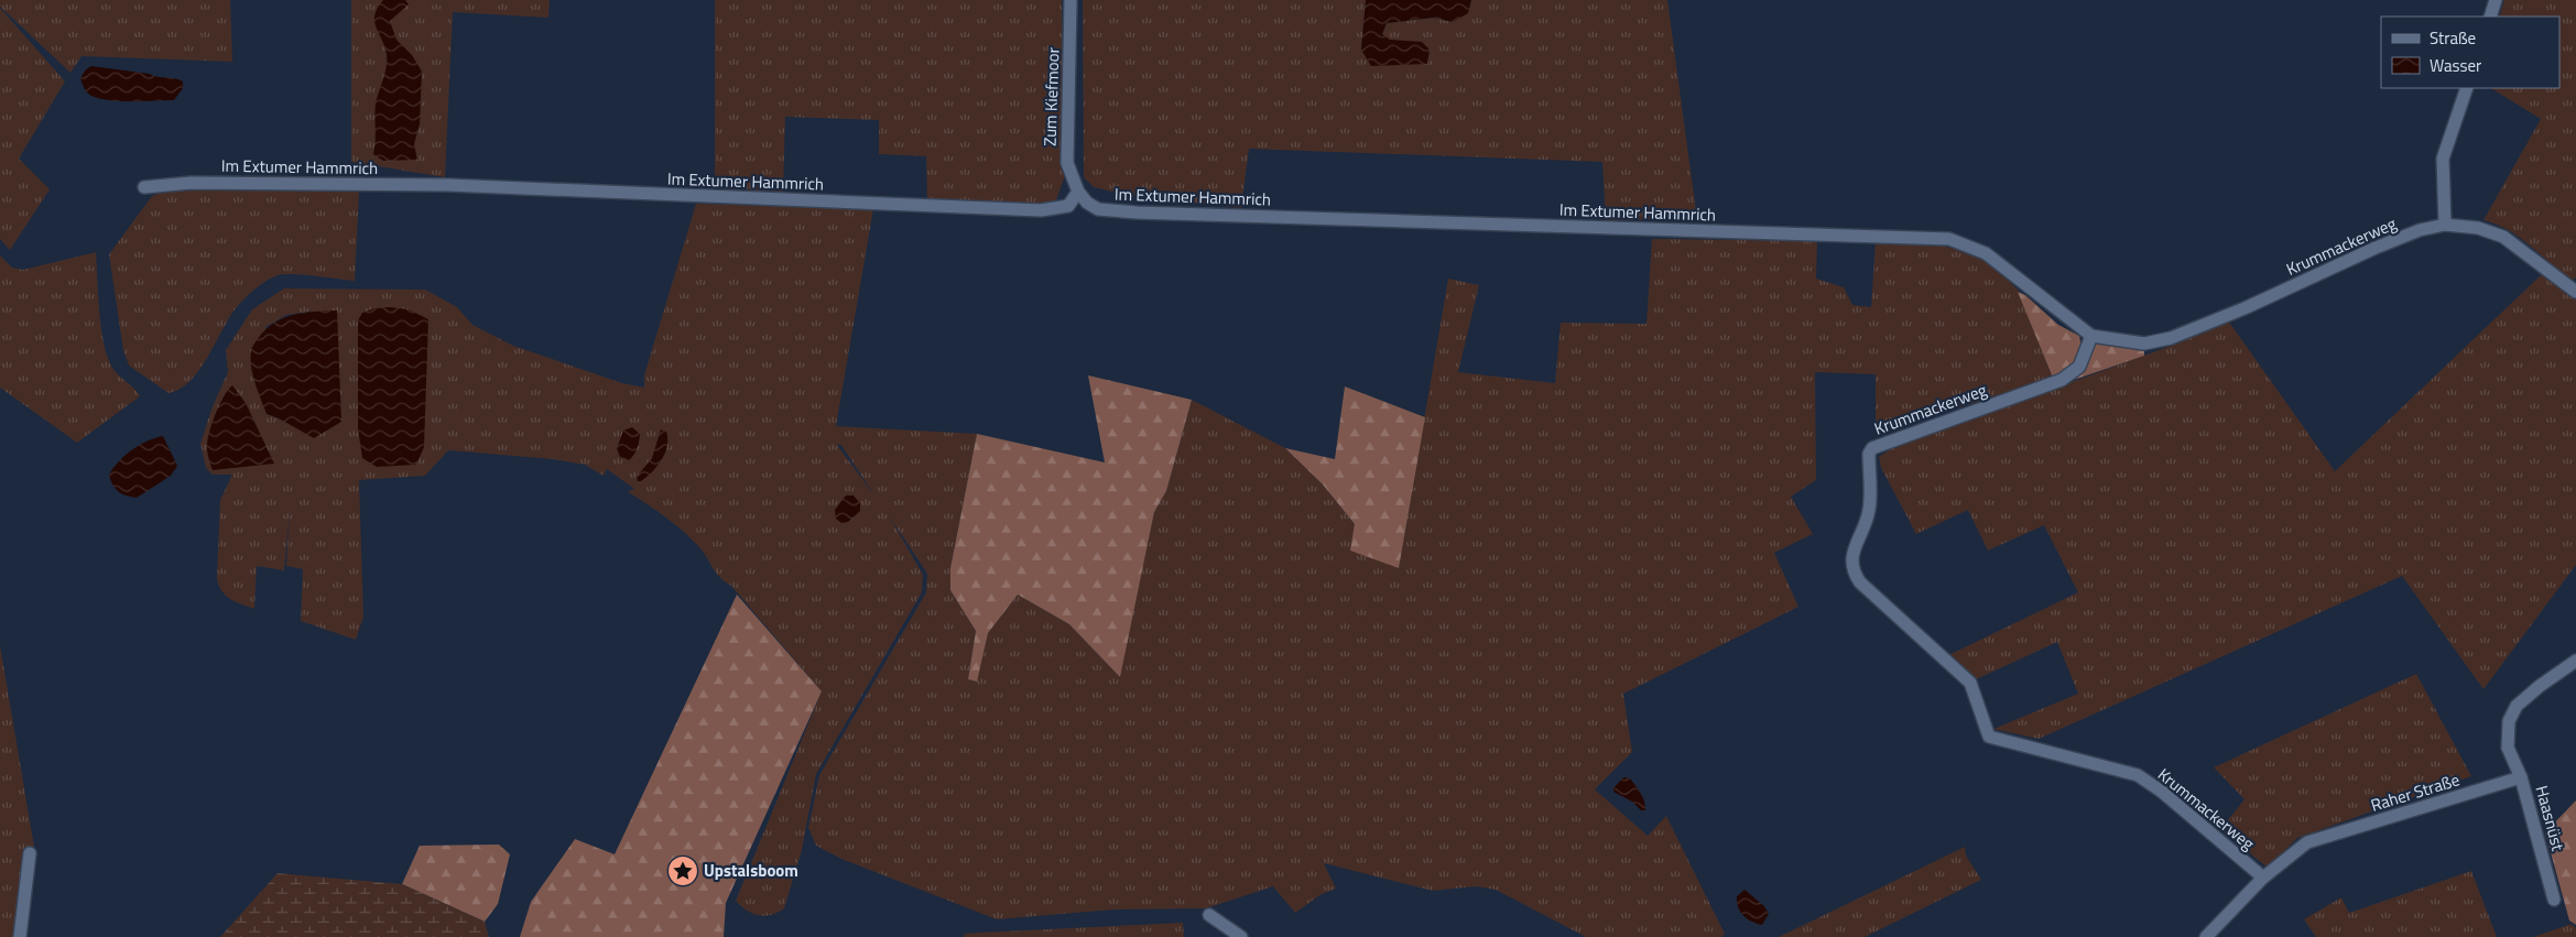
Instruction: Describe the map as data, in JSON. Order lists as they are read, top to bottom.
{
  "streets": {
    "street": [
      "Zum Kiefmoor",
      "Im Extumer Hammrich",
      "Krummackerweg",
      "Raher Straße",
      "Haasnüst"
    ]
  },
  "crossings": [
    ["Zum Kiefmoor", "Im Extumer Hammrich"],
    ["Im Extumer Hammrich", "Krummackerweg"],
    ["Krummackerweg", "Raher Straße"],
    ["Raher Straße", "Haasnüst"]
  ],
  "places": {
    "place": ["Upstalsboom"]
  },
  "legend": ["Straße", "Wasser"]
}
